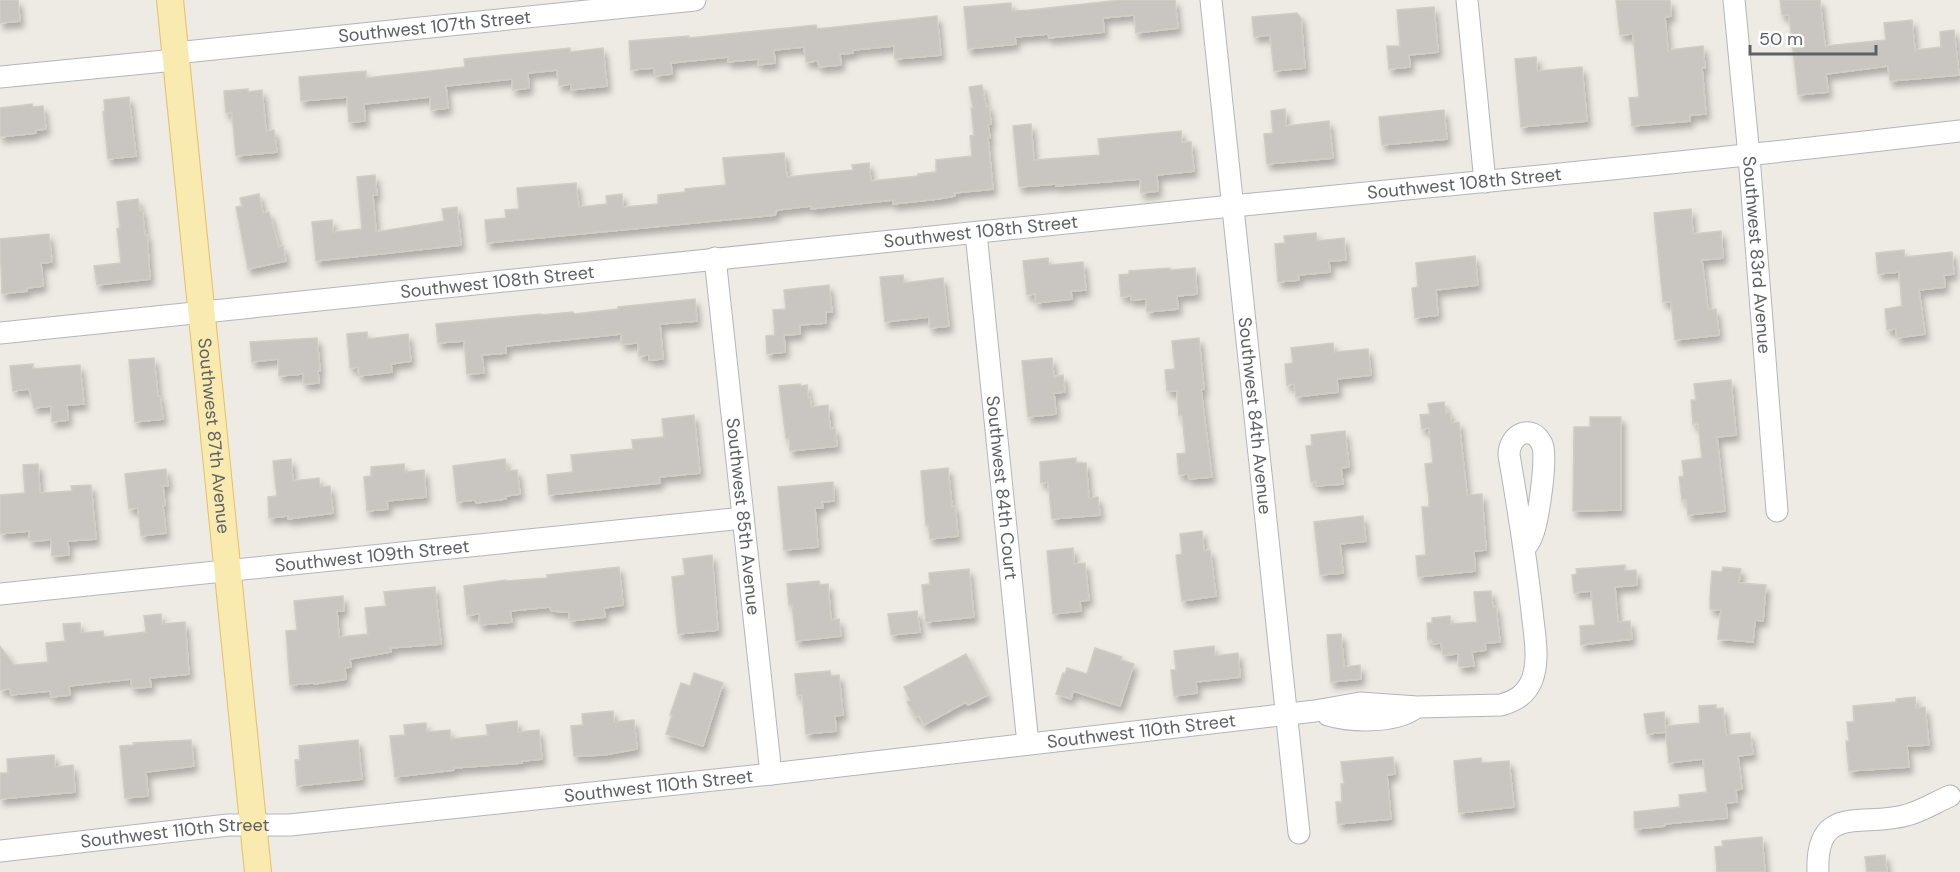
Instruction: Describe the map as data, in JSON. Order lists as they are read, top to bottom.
{
  "streets": {
    "main road": ["Southwest 87th Avenue"],
    "street": [
      "Southwest 107th Street",
      "Southwest 108th Street",
      "Southwest 83rd Avenue",
      "Southwest 84th Avenue",
      "Southwest 84th Court",
      "Southwest 85th Avenue",
      "Southwest 109th Street",
      "Southwest 110th Street"
    ]
  },
  "crossings": [
    ["Southwest 107th Street", "Southwest 87th Avenue"],
    ["Southwest 108th Street", "Southwest 83rd Avenue"],
    ["Southwest 108th Street", "Southwest 84th Avenue"],
    ["Southwest 108th Street", "Southwest 87th Avenue"],
    ["Southwest 108th Street", "Southwest 84th Court"],
    ["Southwest 108th Street", "Southwest 85th Avenue"],
    ["Southwest 84th Avenue", "Southwest 110th Street"],
    ["Southwest 87th Avenue", "Southwest 109th Street"],
    ["Southwest 87th Avenue", "Southwest 110th Street"],
    ["Southwest 84th Court", "Southwest 110th Street"],
    ["Southwest 85th Avenue", "Southwest 109th Street"],
    ["Southwest 85th Avenue", "Southwest 110th Street"]
  ],
  "scale_bar": "50 m"
}
